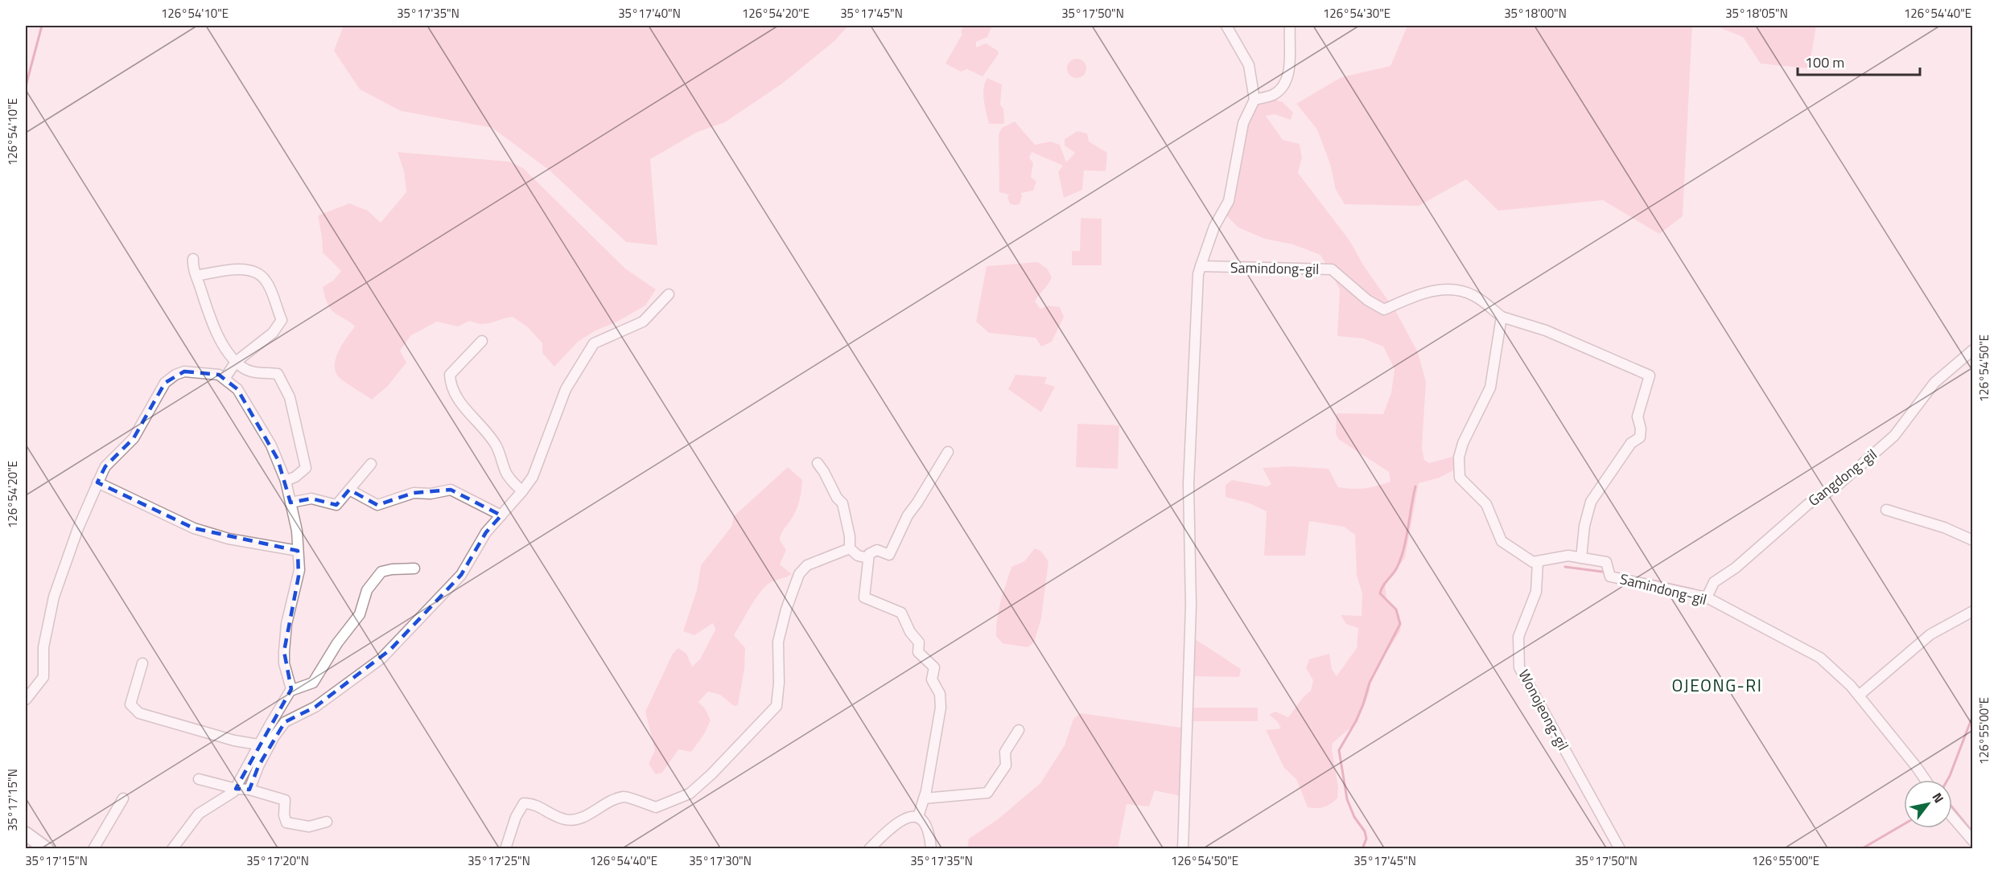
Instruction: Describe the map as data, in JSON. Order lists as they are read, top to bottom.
{
  "streets": {
    "street": ["Samindong-gil", "Gangdong-gil", "Wonojeong-gil"]
  },
  "crossings": [
    ["Samindong-gil", "Gangdong-gil"],
    ["Samindong-gil", "Wonojeong-gil"]
  ],
  "districts": ["OJEONG-RI"],
  "scale_bar": "100 m",
  "north": "top right",
  "coordinates": [
    "126°54'10\"E",
    "35°17'35\"N",
    "35°17'40\"N",
    "126°54'20\"E",
    "35°17'45\"N",
    "35°17'50\"N",
    "126°54'30\"E",
    "35°18'00\"N",
    "35°18'05\"N",
    "126°54'40\"E",
    "126°54'50\"E",
    "126°55'00\"E",
    "35°17'15\"N",
    "35°17'20\"N",
    "35°17'25\"N",
    "35°17'30\"N"
  ]
}
